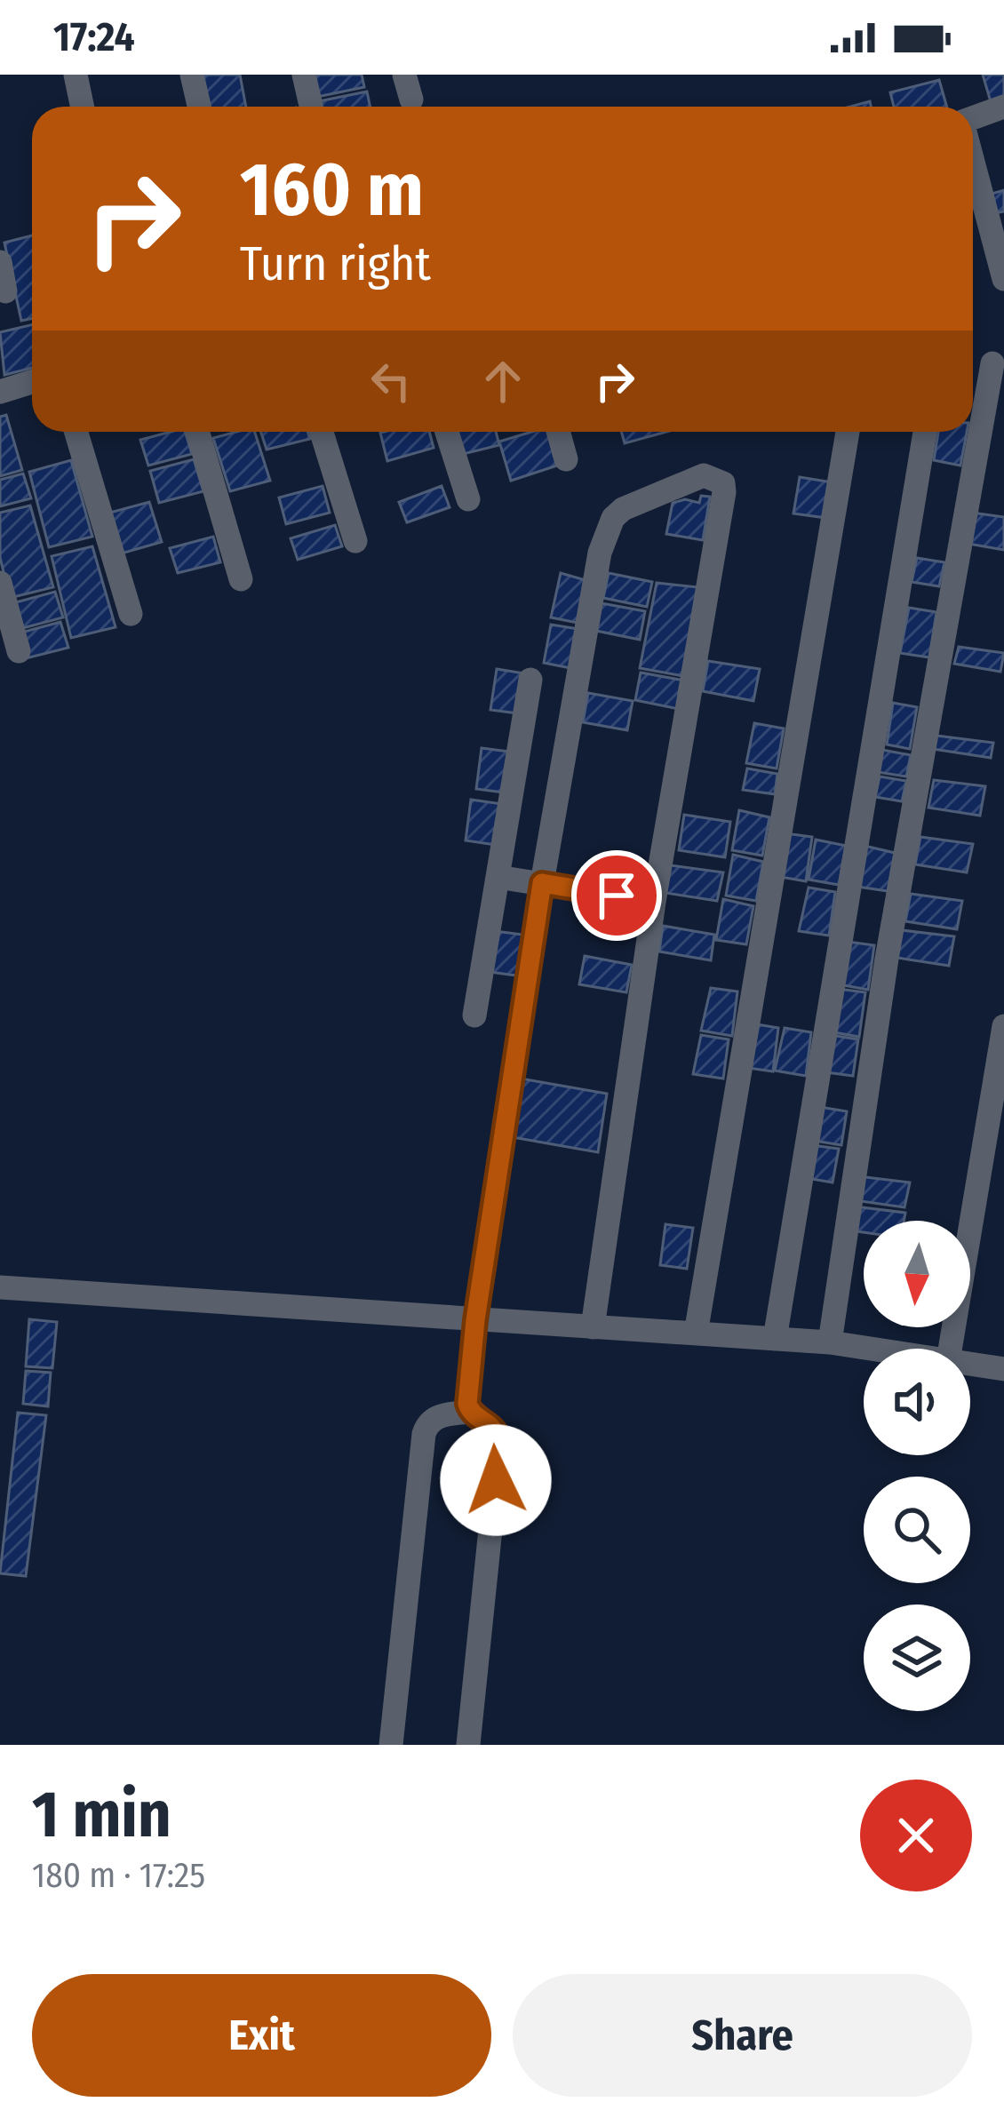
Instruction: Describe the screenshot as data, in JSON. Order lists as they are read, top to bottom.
{
  "north": "bottom",
  "page": {
    "status": "17:24",
    "turn": ["160 m", "Turn right"],
    "heading": ["1 min", "180 m · 17:25"],
    "buttons": ["Exit", "Share"]
  }
}
